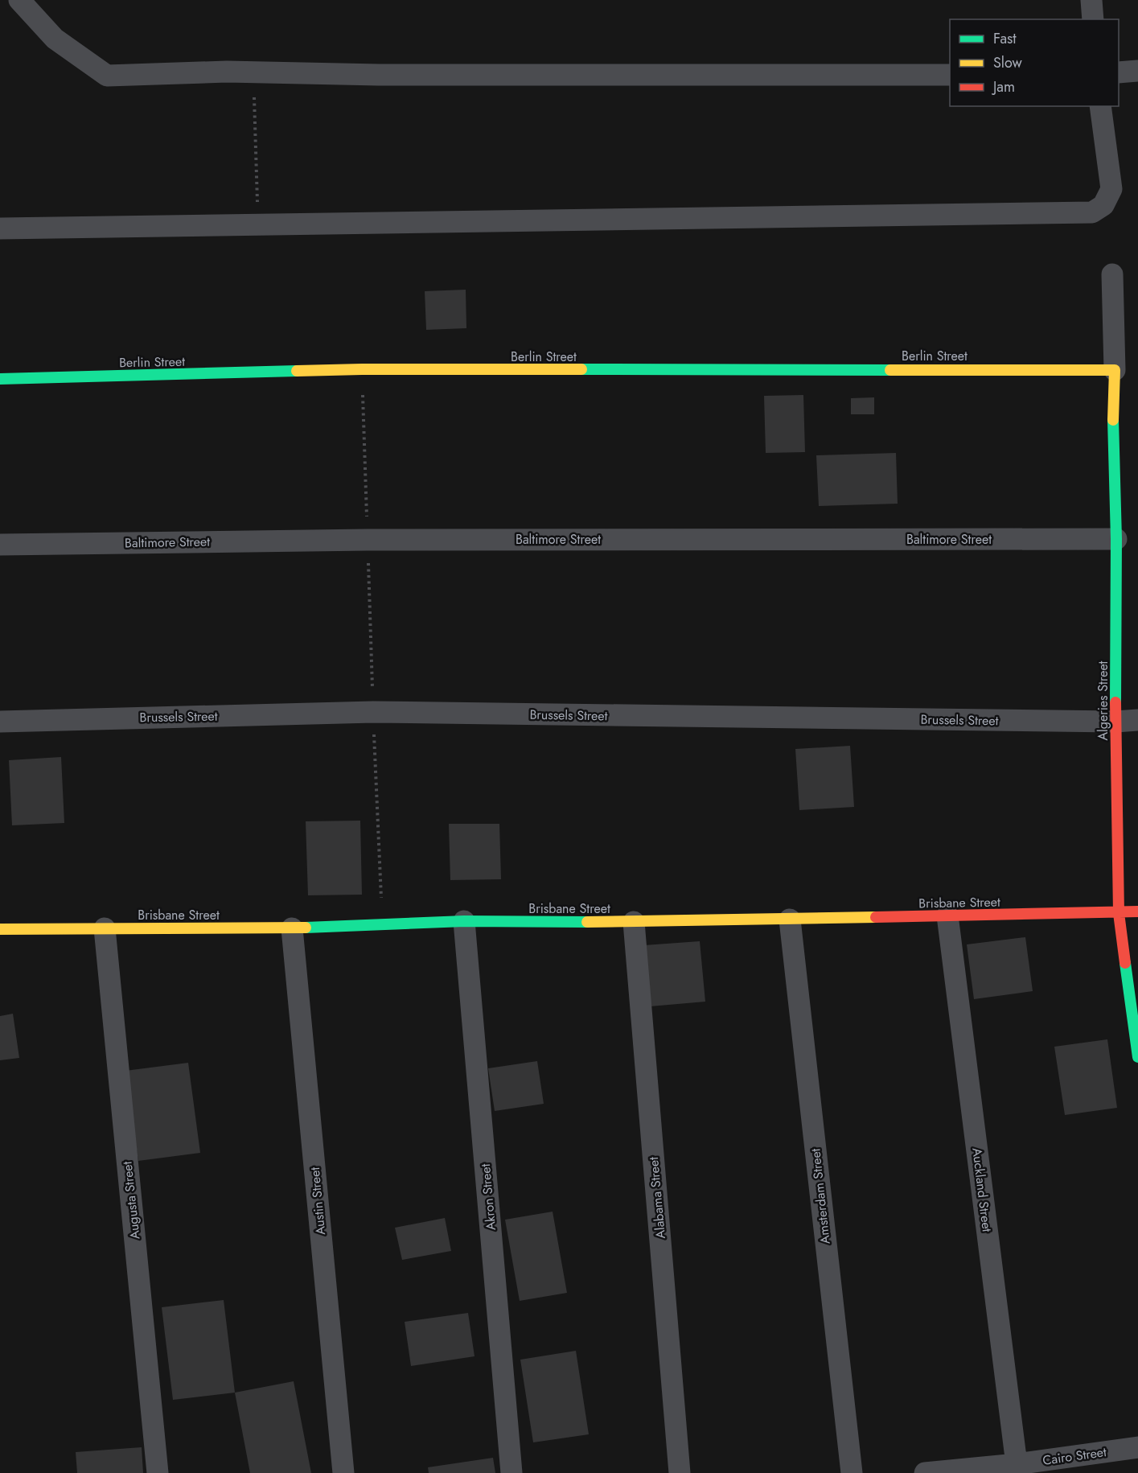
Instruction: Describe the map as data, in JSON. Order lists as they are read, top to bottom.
{
  "streets": {
    "street": [
      "Berlin Street",
      "Baltimore Street",
      "Algeries Street",
      "Brussels Street",
      "Brisbane Street",
      "Auckland Street",
      "Amsterdam Street",
      "Akron Street",
      "Alabama Street",
      "Augusta Street",
      "Austin Street",
      "Cairo Street"
    ]
  },
  "crossings": [
    ["Berlin Street", "Algeries Street"],
    ["Baltimore Street", "Algeries Street"],
    ["Algeries Street", "Brussels Street"],
    ["Algeries Street", "Brisbane Street"],
    ["Brisbane Street", "Auckland Street"],
    ["Brisbane Street", "Amsterdam Street"],
    ["Brisbane Street", "Akron Street"],
    ["Brisbane Street", "Alabama Street"],
    ["Brisbane Street", "Augusta Street"],
    ["Brisbane Street", "Austin Street"],
    ["Auckland Street", "Cairo Street"]
  ],
  "legend": ["Fast", "Slow", "Jam"]
}
